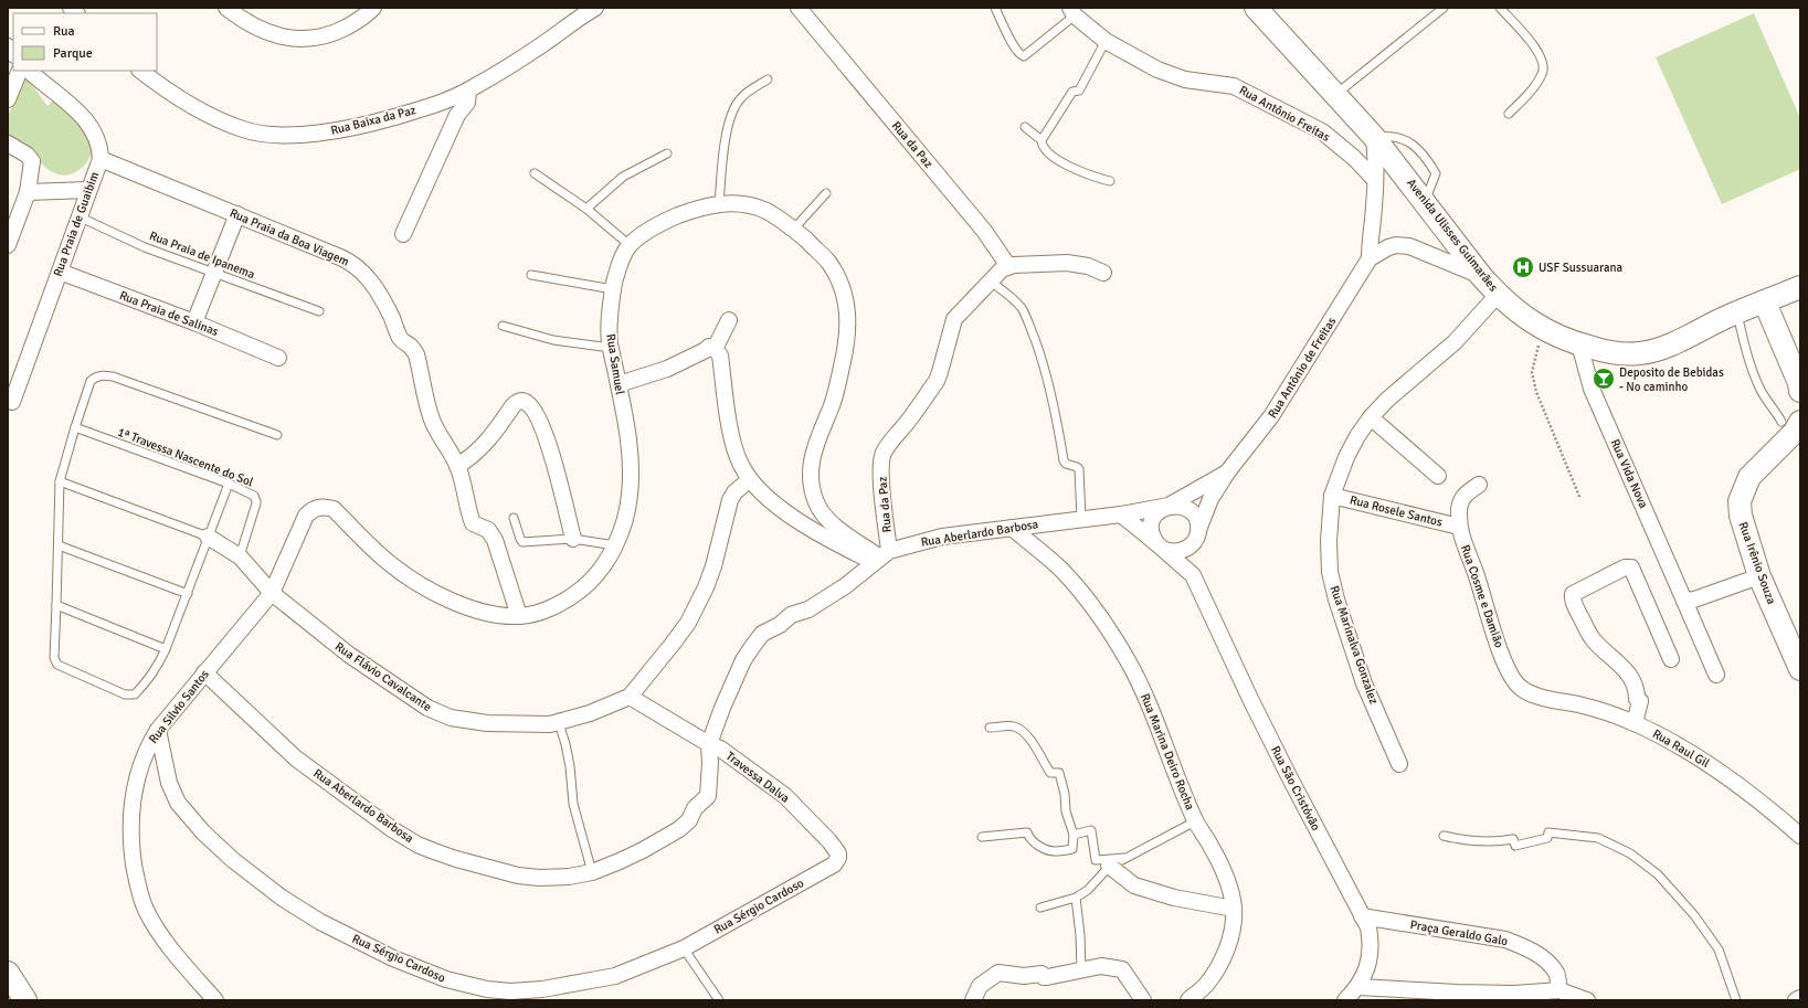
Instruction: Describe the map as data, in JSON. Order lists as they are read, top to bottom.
{
  "streets": {
    "main road": ["Avenida Ulisses Guimarães", "Rua Irênio Souza"],
    "street": [
      "Rua Antônio Freitas",
      "Rua Baixa da Paz",
      "Rua da Paz",
      "Rua Praia de Guaibim",
      "Rua Praia da Boa Viagem",
      "Rua Praia de Salinas",
      "Rua Samuel",
      "Rua Antônio de Freitas",
      "Rua Vida Nova",
      "Rua Rosele Santos",
      "Rua Aberlardo Barbosa",
      "Rua Cosme e Damião",
      "Rua Marinalva Gonzalez",
      "Rua Flávio Cavalcante",
      "Rua Silvio Santos",
      "Rua Raul Gil",
      "Rua Marina Deiro Rocha",
      "Travessa Dalva",
      "Rua São Cristóvão",
      "Rua Sérgio Cardoso",
      "Praça Geraldo Galo"
    ],
    "lane": ["Rua Praia de Ipanema", "1ª Travessa Nascente do Sol"]
  },
  "crossings": [
    ["Rua da Paz", "Rua Samuel"],
    ["Rua da Paz", "Rua Aberlardo Barbosa"],
    ["Rua Praia de Guaibim", "Rua Praia da Boa Viagem"],
    ["Rua Praia de Guaibim", "Rua Praia de Ipanema"],
    ["Rua Praia de Guaibim", "Rua Praia de Salinas"],
    ["Avenida Ulisses Guimarães", "Rua Antônio de Freitas"],
    ["Avenida Ulisses Guimarães", "Rua Vida Nova"],
    ["Avenida Ulisses Guimarães", "Rua Marinalva Gonzalez"],
    ["Rua Praia da Boa Viagem", "Rua Samuel"],
    ["Rua Samuel", "Rua Aberlardo Barbosa"],
    ["Rua Samuel", "Rua Silvio Santos"],
    ["Rua Antônio de Freitas", "Rua Aberlardo Barbosa"],
    ["Rua Antônio de Freitas", "Rua São Cristóvão"],
    ["1ª Travessa Nascente do Sol", "Rua Flávio Cavalcante"],
    ["Rua Rosele Santos", "Rua Cosme e Damião"],
    ["Rua Rosele Santos", "Rua Marinalva Gonzalez"],
    ["Rua Aberlardo Barbosa", "Rua Silvio Santos"],
    ["Rua Aberlardo Barbosa", "Rua Marina Deiro Rocha"],
    ["Rua Aberlardo Barbosa", "Travessa Dalva"],
    ["Rua Aberlardo Barbosa", "Rua São Cristóvão"],
    ["Rua Cosme e Damião", "Rua Raul Gil"],
    ["Rua Flávio Cavalcante", "Rua Silvio Santos"],
    ["Rua Flávio Cavalcante", "Travessa Dalva"],
    ["Rua Silvio Santos", "Rua Sérgio Cardoso"],
    ["Travessa Dalva", "Rua Sérgio Cardoso"],
    ["Rua São Cristóvão", "Praça Geraldo Galo"]
  ],
  "places": {
    "hospital": ["USF Sussuarana"],
    "bar": ["Deposito de Bebidas - No caminho"]
  },
  "legend": ["Rua", "Parque"]
}
